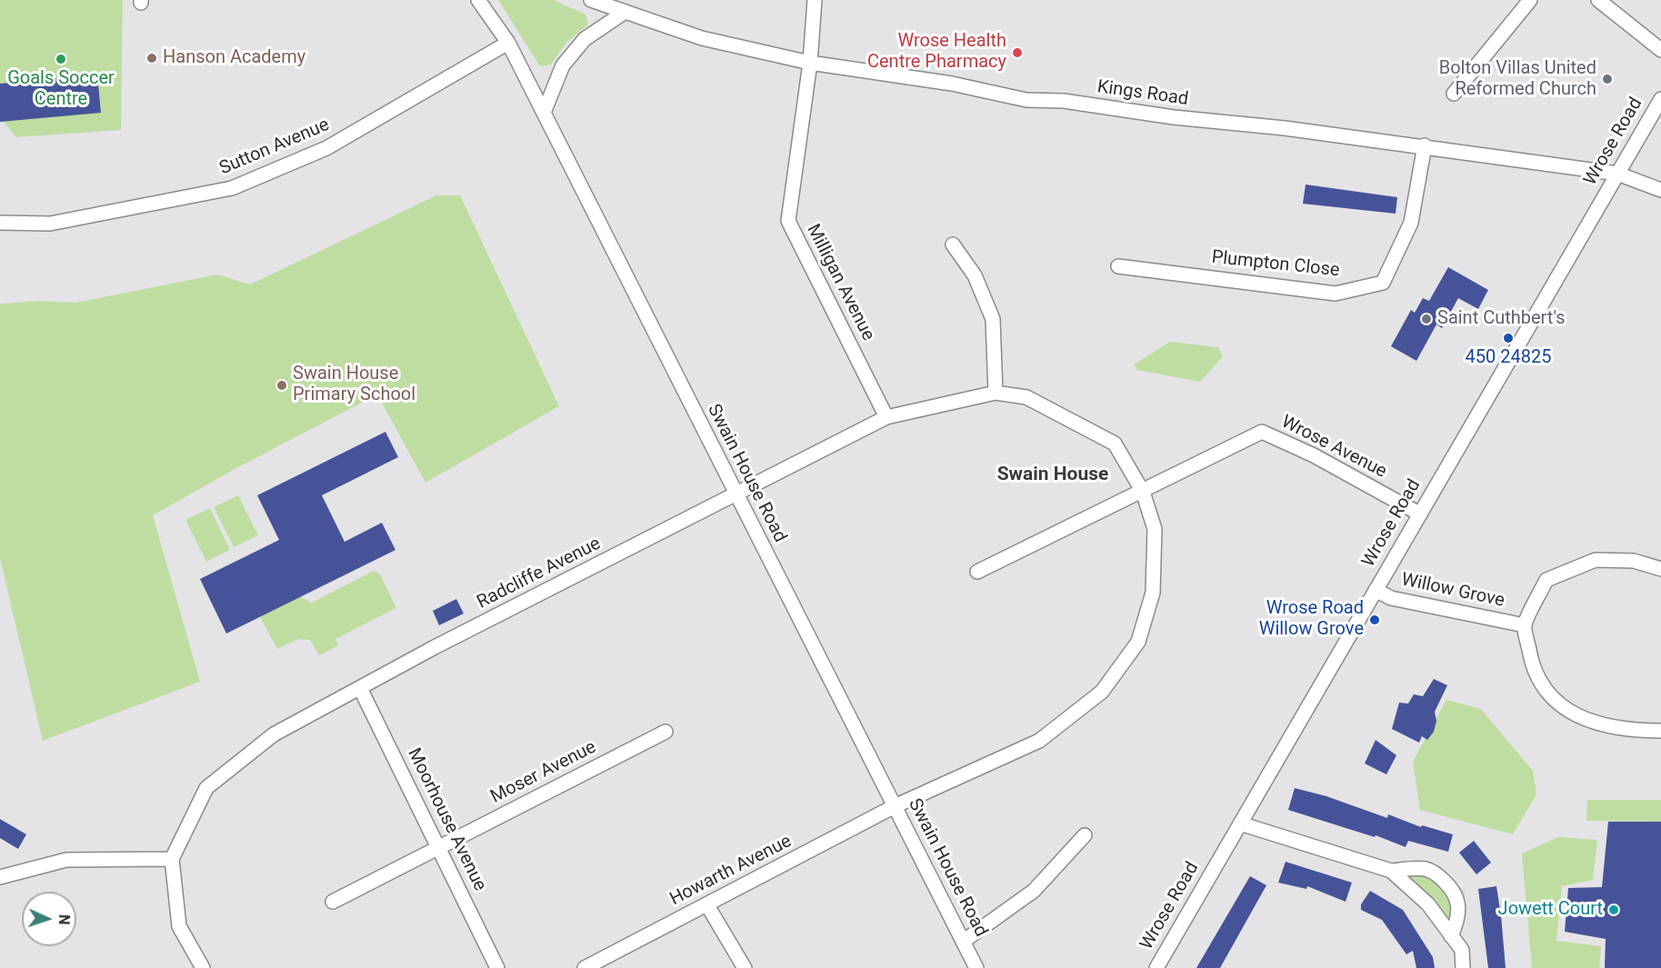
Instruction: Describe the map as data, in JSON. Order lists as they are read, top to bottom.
{
  "streets": {
    "street": [
      "Kings Road",
      "Wrose Road",
      "Sutton Avenue",
      "Plumpton Close",
      "Milligan Avenue",
      "Wrose Avenue",
      "Swain House Road",
      "Radcliffe Avenue",
      "Willow Grove",
      "Moser Avenue",
      "Moorhouse Avenue",
      "Howarth Avenue"
    ]
  },
  "crossings": [
    ["Kings Road", "Wrose Road"],
    ["Kings Road", "Plumpton Close"],
    ["Kings Road", "Milligan Avenue"],
    ["Wrose Road", "Wrose Avenue"],
    ["Wrose Road", "Willow Grove"],
    ["Sutton Avenue", "Swain House Road"],
    ["Milligan Avenue", "Radcliffe Avenue"],
    ["Wrose Avenue", "Howarth Avenue"],
    ["Swain House Road", "Radcliffe Avenue"],
    ["Swain House Road", "Howarth Avenue"],
    ["Radcliffe Avenue", "Moorhouse Avenue"],
    ["Radcliffe Avenue", "Howarth Avenue"],
    ["Moser Avenue", "Moorhouse Avenue"]
  ],
  "districts": ["Swain House"],
  "places": [
    "Wrose Health Centre Pharmacy",
    "Hanson Academy",
    "Goals Soccer Centre",
    "Bolton Villas United Reformed Church",
    "Saint Cuthbert's",
    "450 24825",
    "Swain House Primary School",
    "Wrose Road Willow Grove",
    "Jowett Court"
  ],
  "north": "right"
}
